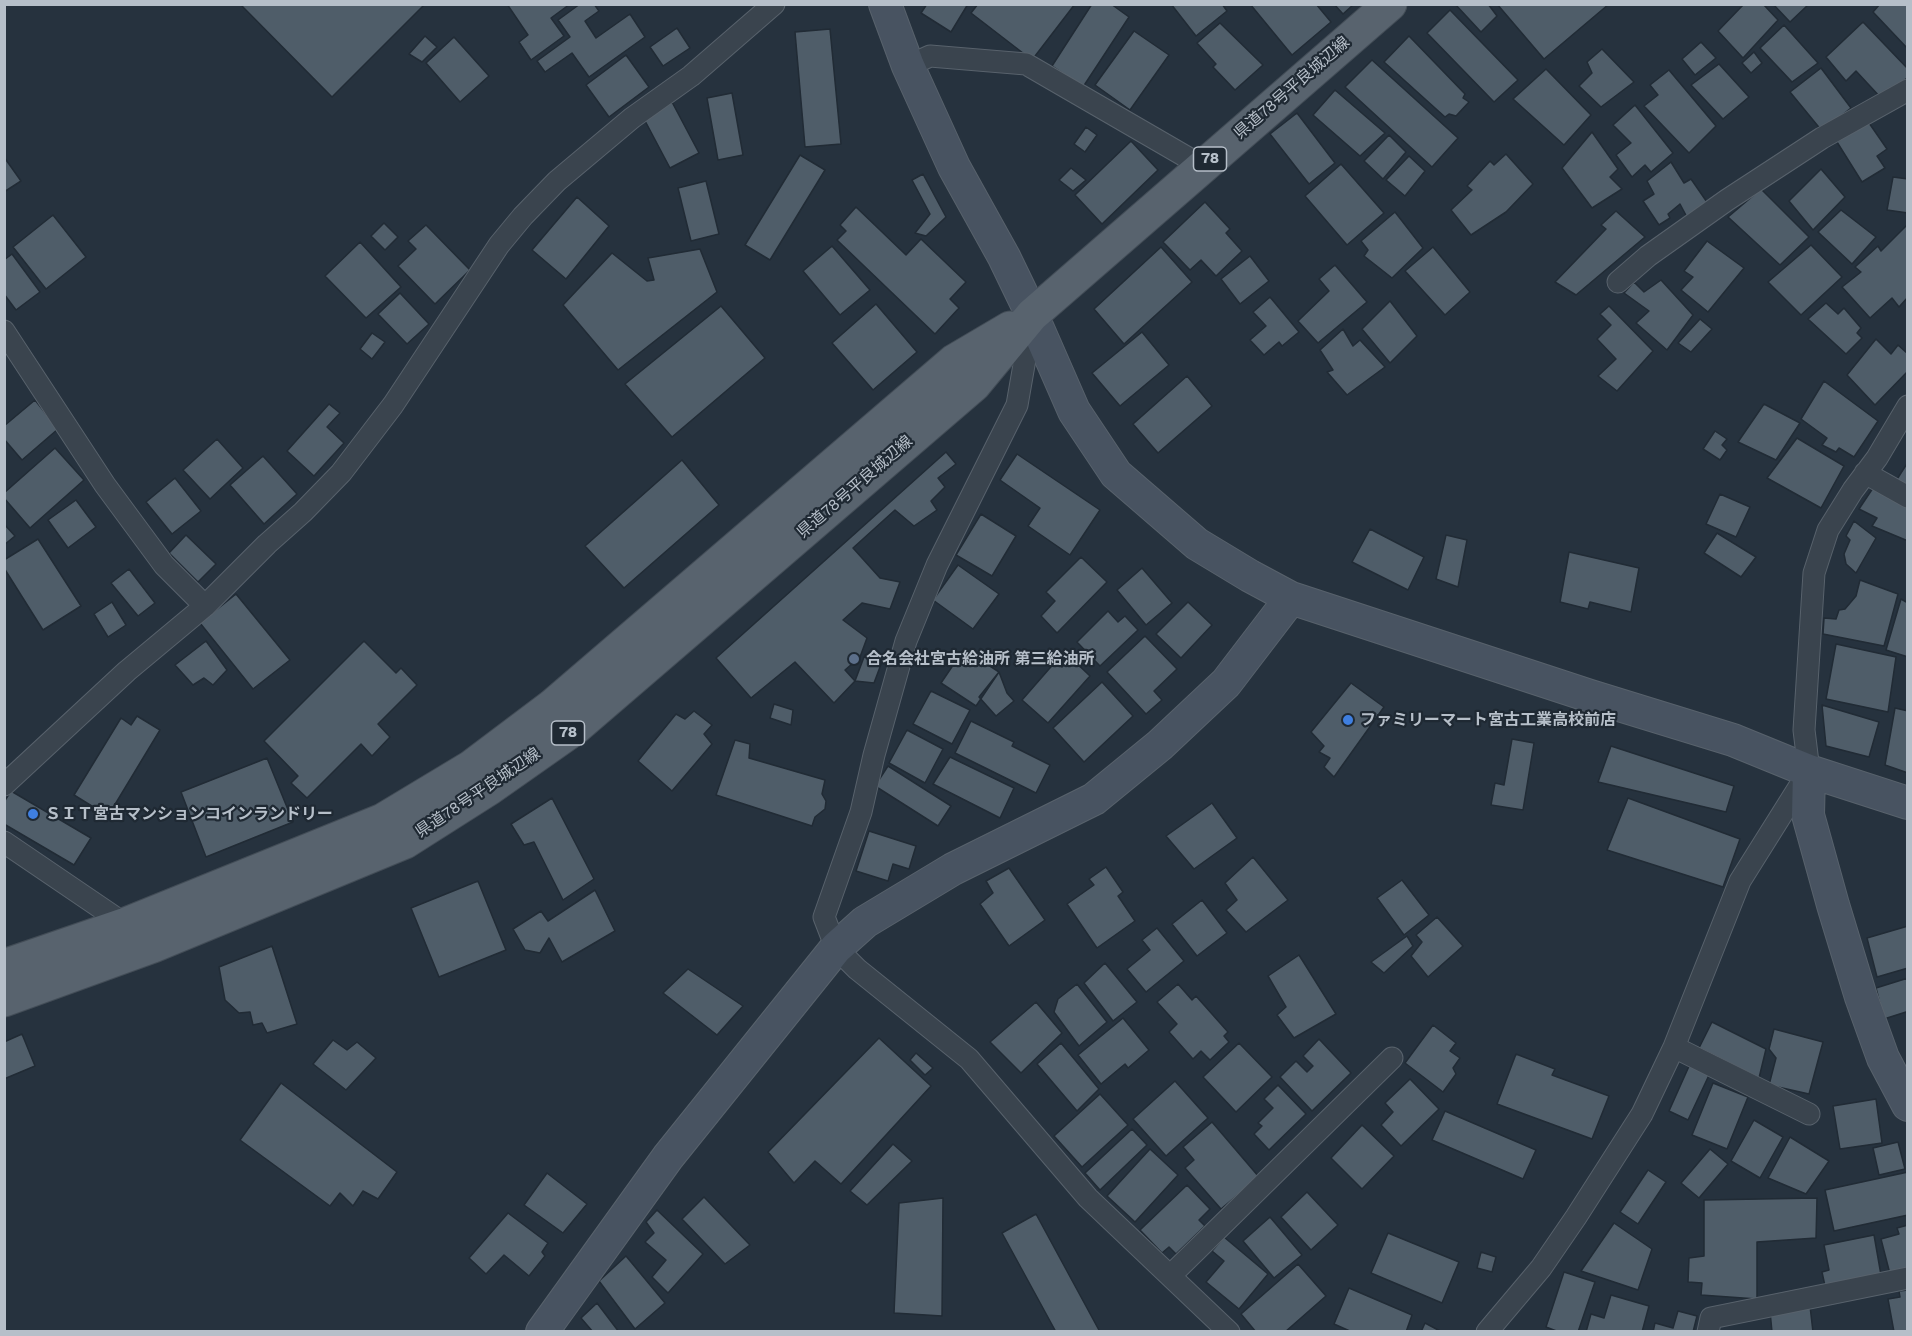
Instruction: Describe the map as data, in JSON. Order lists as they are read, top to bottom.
{
  "streets": {
    "main road": ["県道78号平良城辺線", "78"]
  },
  "places": ["合名会社宮古給油所 第三給油所", "ファミリーマート宮古工業高校前店", "ＳＩＴ宮古マンションコインランドリー"]
}
